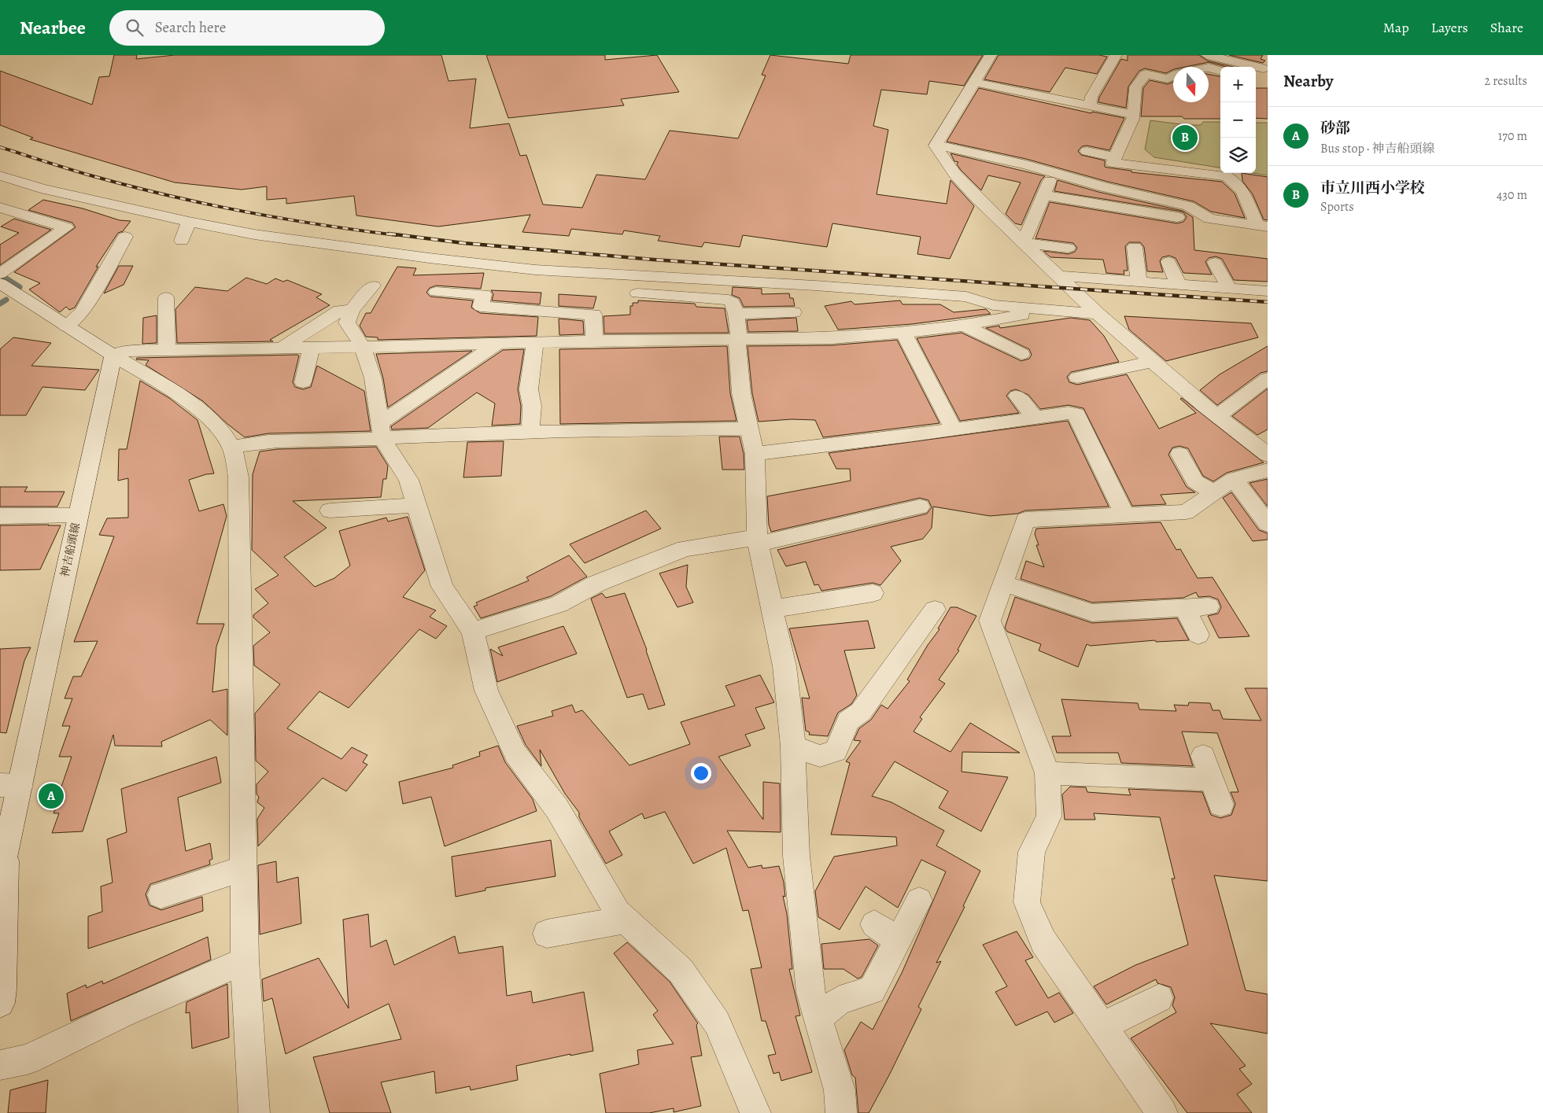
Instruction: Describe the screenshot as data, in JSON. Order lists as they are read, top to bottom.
{
  "streets": {
    "street": ["神吉船頭線"]
  },
  "north": "bottom",
  "page": {
    "header": "Nearbee",
    "search": "Search here",
    "nav": ["Map", "Layers", "Share"],
    "heading": ["Nearby", "2 results"],
    "map_buttons": ["+", "−"],
    "list": [
      {
        "mark": "A",
        "name": "砂部",
        "note": "Bus stop · 神吉船頭線",
        "value": "170 m"
      },
      {
        "mark": "B",
        "name": "市立川西小学校",
        "note": "Sports",
        "value": "430 m"
      }
    ],
    "pins": ["B", "A"]
  }
}
